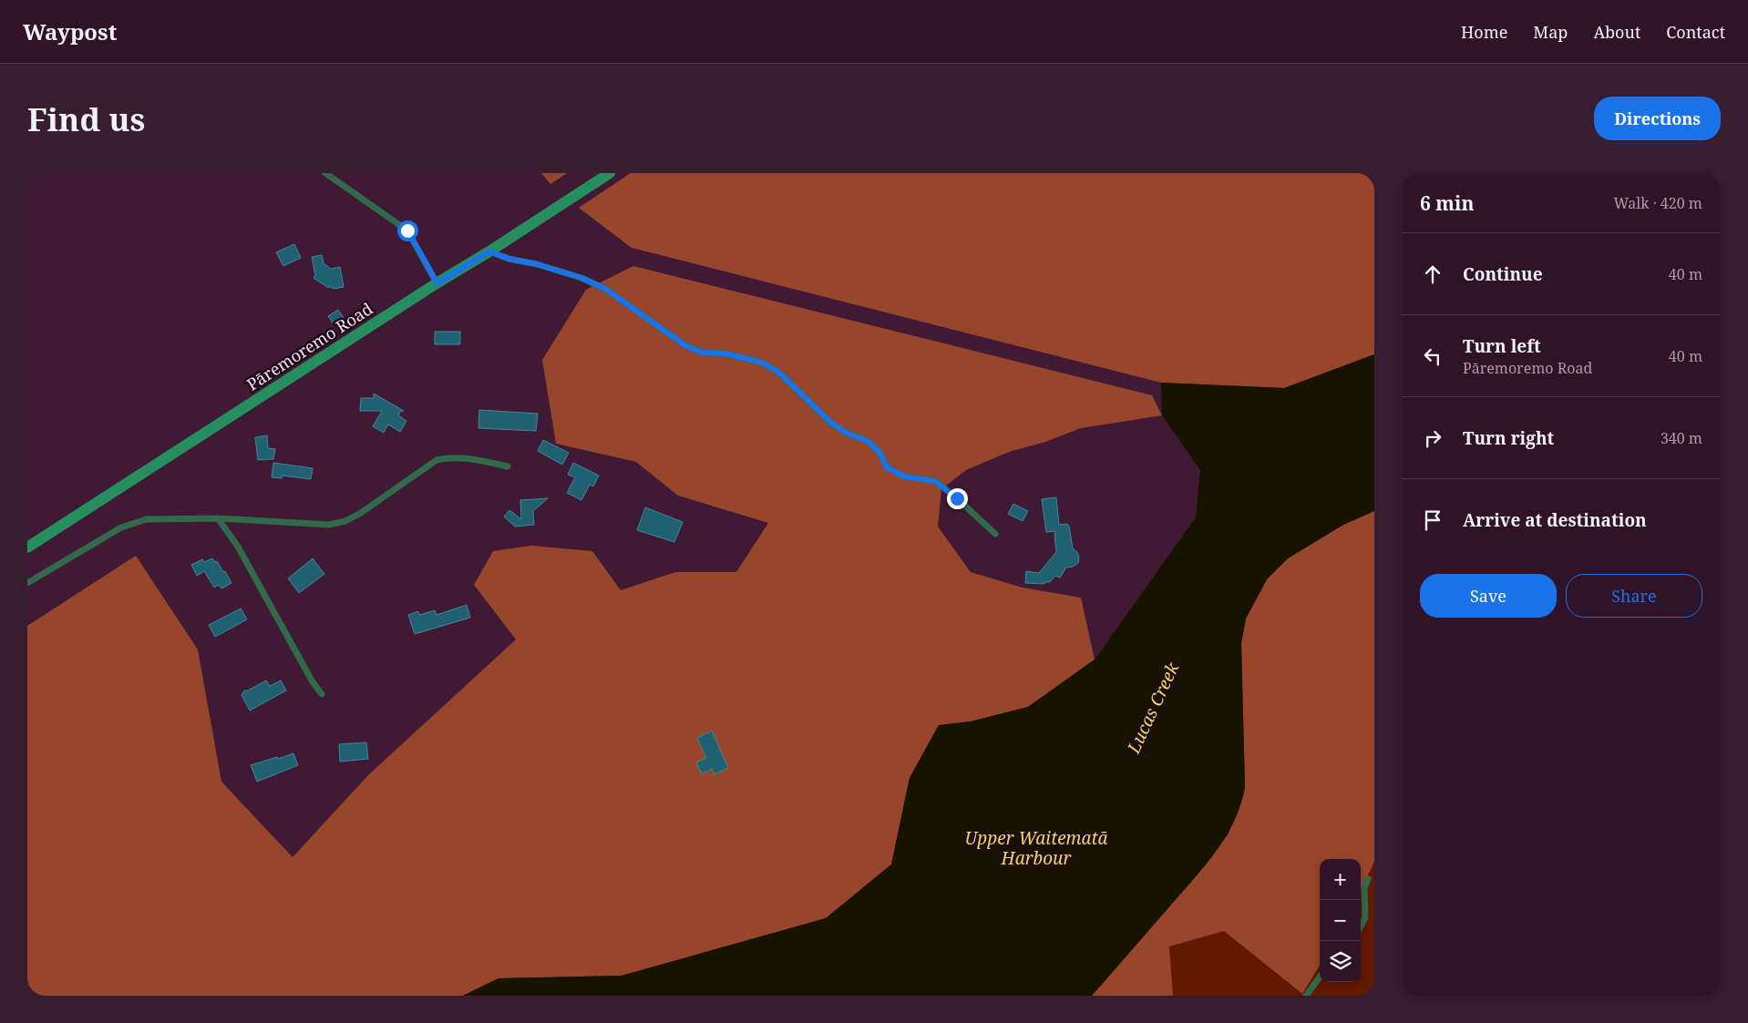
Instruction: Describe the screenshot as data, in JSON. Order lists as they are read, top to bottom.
{
  "streets": {
    "street": ["Pāremoremo Road"]
  },
  "water": ["Lucas Creek", "Upper Waitematā Harbour"],
  "page": {
    "header": "Waypost",
    "nav": [
      "Home",
      "Map",
      "About",
      "Contact"
    ],
    "buttons": [
      "Directions",
      ["Save", "Share"]
    ],
    "title": "Find us",
    "heading": ["6 min", "Walk · 420 m"],
    "list": [
      ["Continue", "40 m"],
      ["Turn left", "Pāremoremo Road", "40 m"],
      ["Turn right", "340 m"],
      "Arrive at destination"
    ],
    "map_buttons": ["+", "−"]
  }
}
